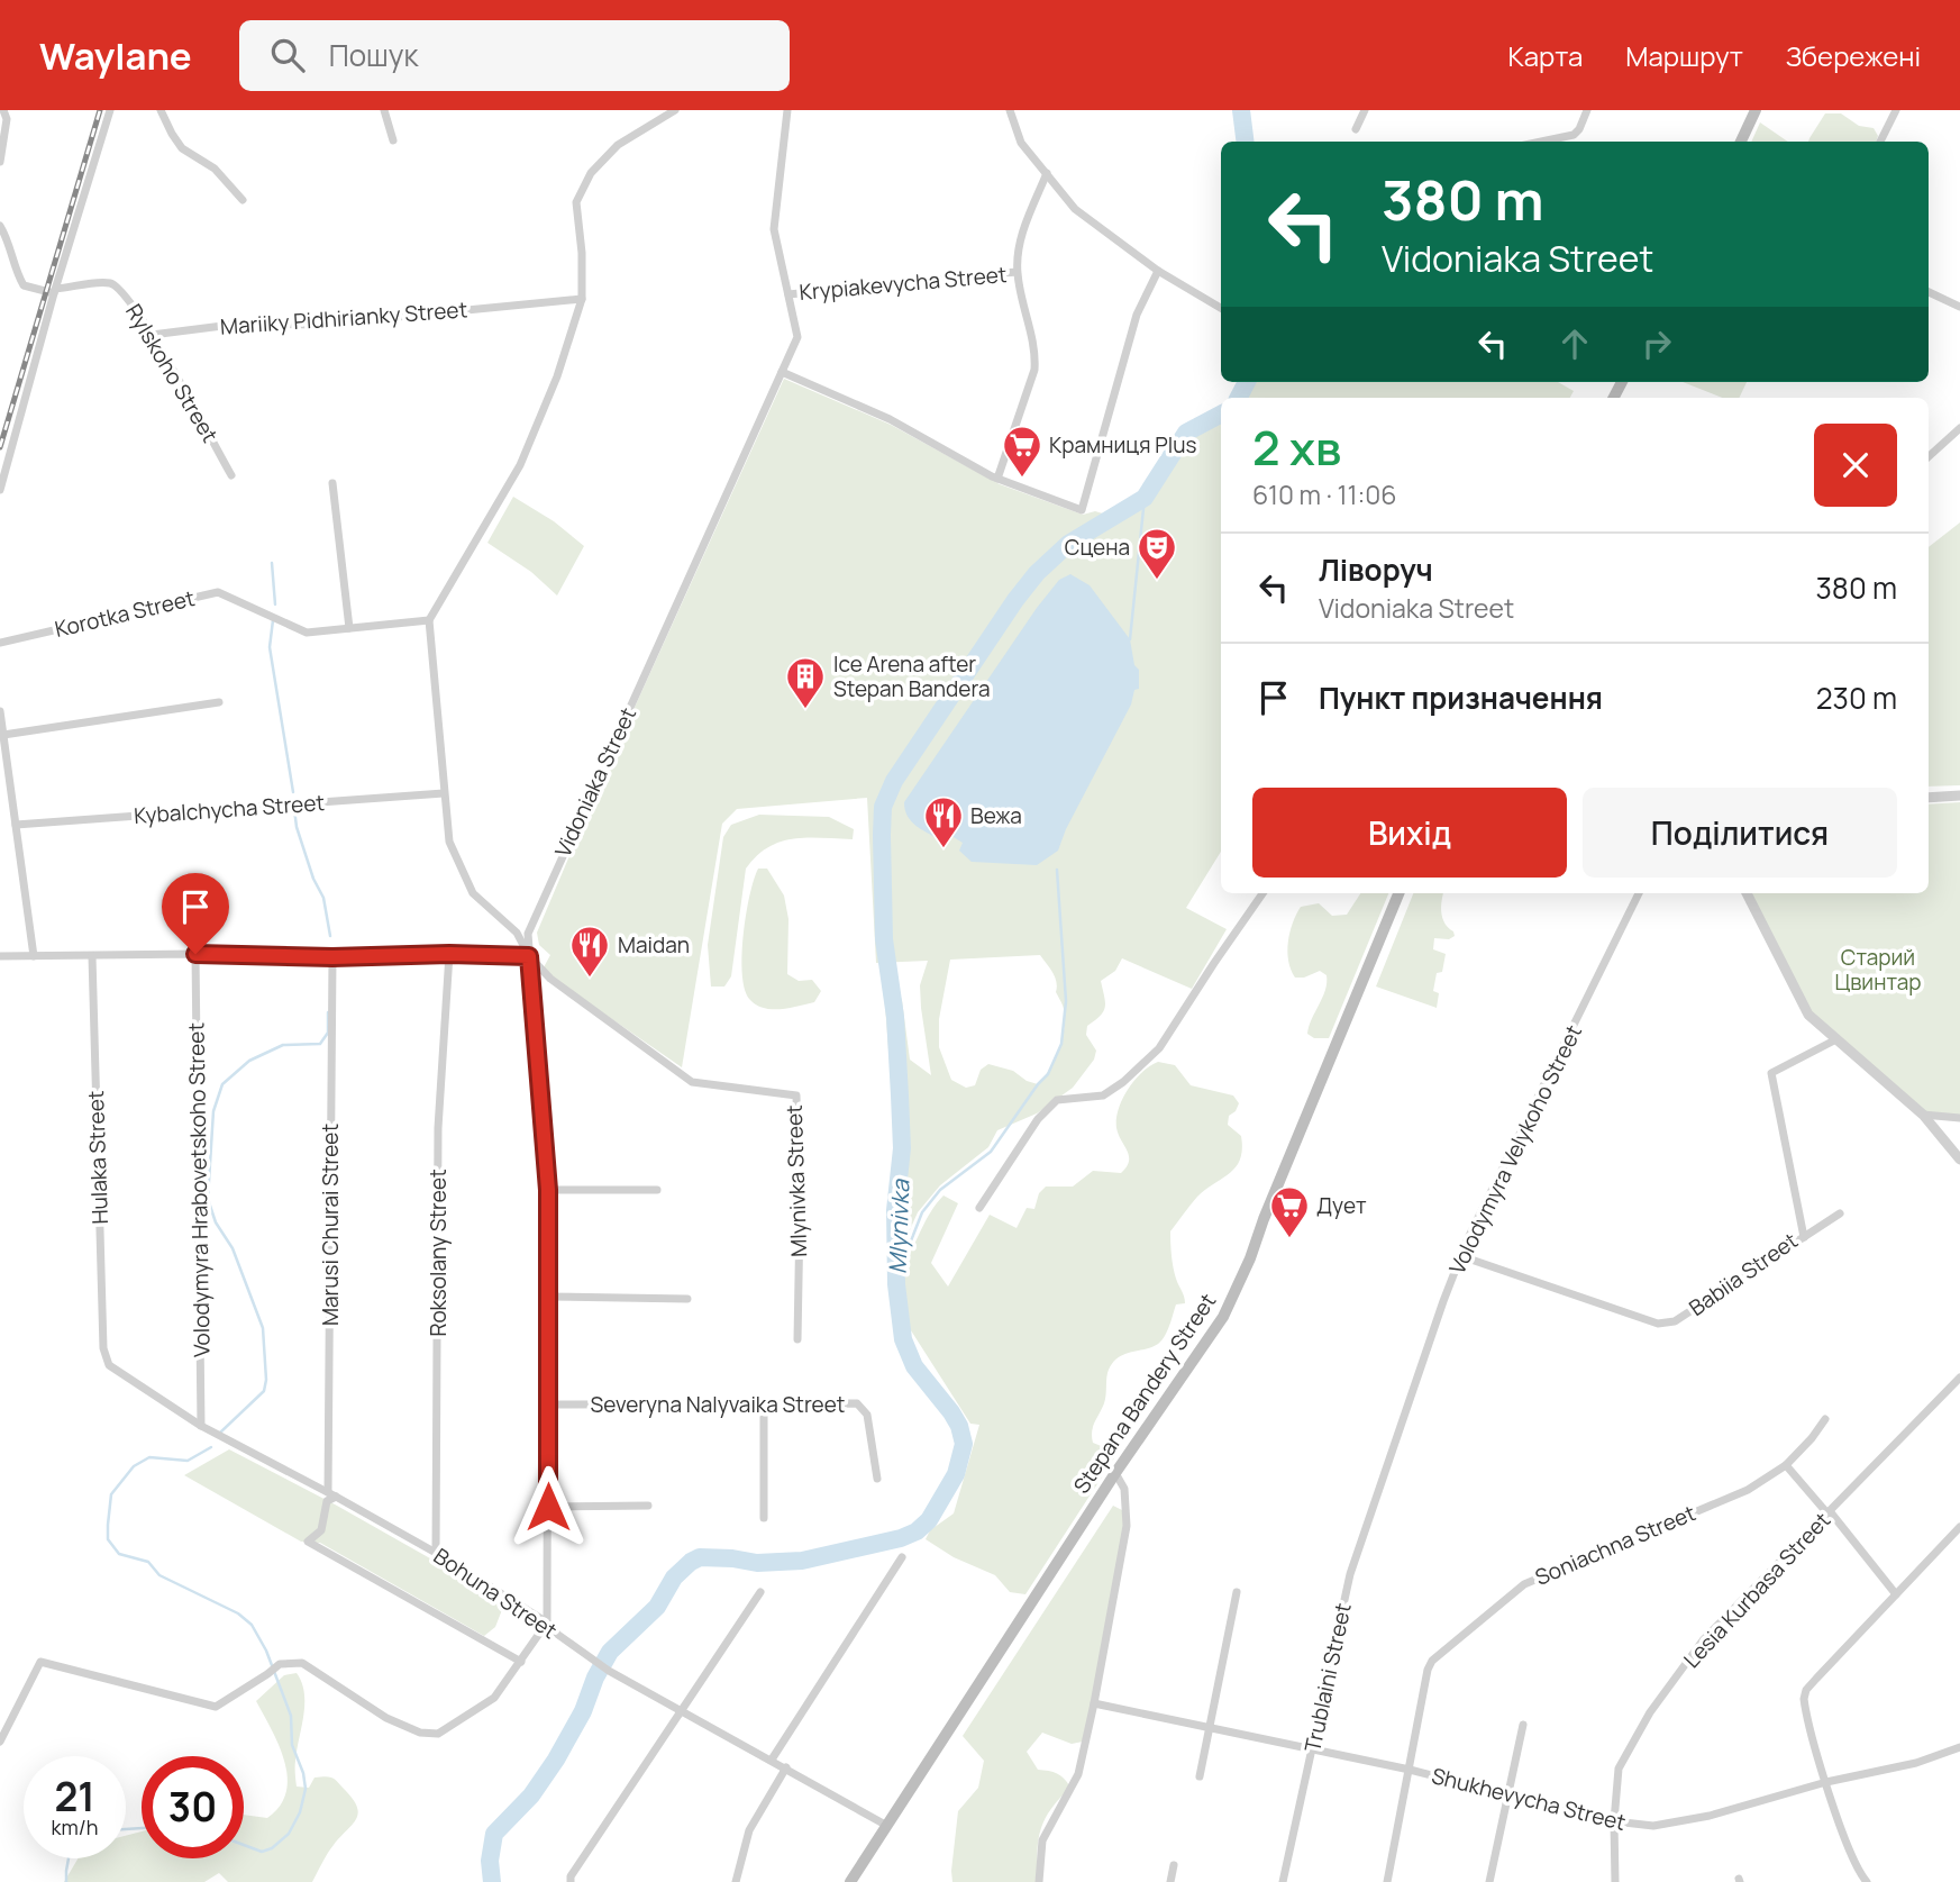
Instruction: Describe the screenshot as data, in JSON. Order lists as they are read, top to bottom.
{
  "streets": {
    "main road": ["Stepana Bandery Street"],
    "street": [
      "Krypiakevycha Street",
      "Mariiky Pidhirianky Street",
      "Rylskoho Street",
      "Korotka Street",
      "Vidoniaka Street",
      "Kybalchycha Street",
      "Volodymyra Velykoho Street",
      "Hulaka Street",
      "Mlynivka Street",
      "Volodymyra Hrabovetskoho Street",
      "Marusi Churai Street",
      "Roksolany Street",
      "Babiia Street",
      "Severyna Nalyvaika Street",
      "Soniachna Street",
      "Lesia Kurbasa Street",
      "Bohuna Street",
      "Trublaini Street",
      "Shukhevycha Street"
    ]
  },
  "crossings": [
    ["Krypiakevycha Street", "Vidoniaka Street"],
    ["Mariiky Pidhirianky Street", "Rylskoho Street"],
    ["Vidoniaka Street", "Mlynivka Street"],
    ["Vidoniaka Street", "Severyna Nalyvaika Street"],
    ["Vidoniaka Street", "Bohuna Street"],
    ["Volodymyra Velykoho Street", "Babiia Street"],
    ["Volodymyra Velykoho Street", "Trublaini Street"],
    ["Hulaka Street", "Bohuna Street"],
    ["Volodymyra Hrabovetskoho Street", "Bohuna Street"],
    ["Marusi Churai Street", "Bohuna Street"],
    ["Roksolany Street", "Bohuna Street"],
    ["Stepana Bandery Street", "Bohuna Street"],
    ["Soniachna Street", "Shukhevycha Street"],
    ["Lesia Kurbasa Street", "Shukhevycha Street"],
    ["Trublaini Street", "Shukhevycha Street"]
  ],
  "water": ["Mlynivka"],
  "parks": ["Старий Цвинтар"],
  "places": {
    "supermarket": ["Крамниця Plus", "Дует"],
    "theatre": ["Сцена"],
    "building": ["Ice Arena after Stepan Bandera"],
    "restaurant": ["Вежа", "Maidan"]
  },
  "page": {
    "header": "Waylane",
    "search": "Пошук",
    "nav": ["Карта", "Маршрут", "Збережені"],
    "turn": ["380 m", "Vidoniaka Street"],
    "heading": ["2 хв", "610 m · 11:06"],
    "list": [
      {
        "name": "Ліворуч",
        "note": "Vidoniaka Street",
        "value": "380 m"
      },
      {
        "name": "Пункт призначення",
        "value": "230 m"
      }
    ],
    "buttons": ["Вихід", "Поділитися"],
    "speed": "21 km/h",
    "limit": "30"
  }
}
